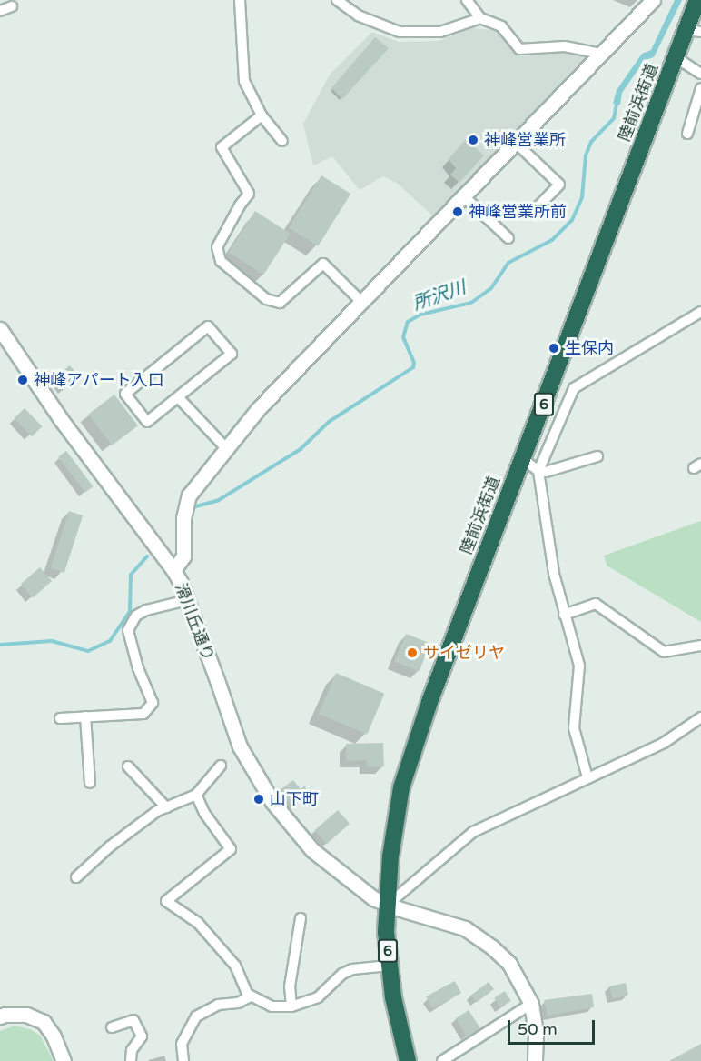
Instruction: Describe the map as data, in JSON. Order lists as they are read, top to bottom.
{
  "streets": {
    "highway": ["陸前浜街道", "6"],
    "street": ["滑川丘通り"]
  },
  "crossings": [
    ["陸前浜街道", "滑川丘通り"]
  ],
  "water": ["所沢川"],
  "places": [
    "神峰営業所",
    "神峰営業所前",
    "生保内",
    "神峰アパート入口",
    "サイゼリヤ",
    "山下町"
  ],
  "scale_bar": "50 m"
}
